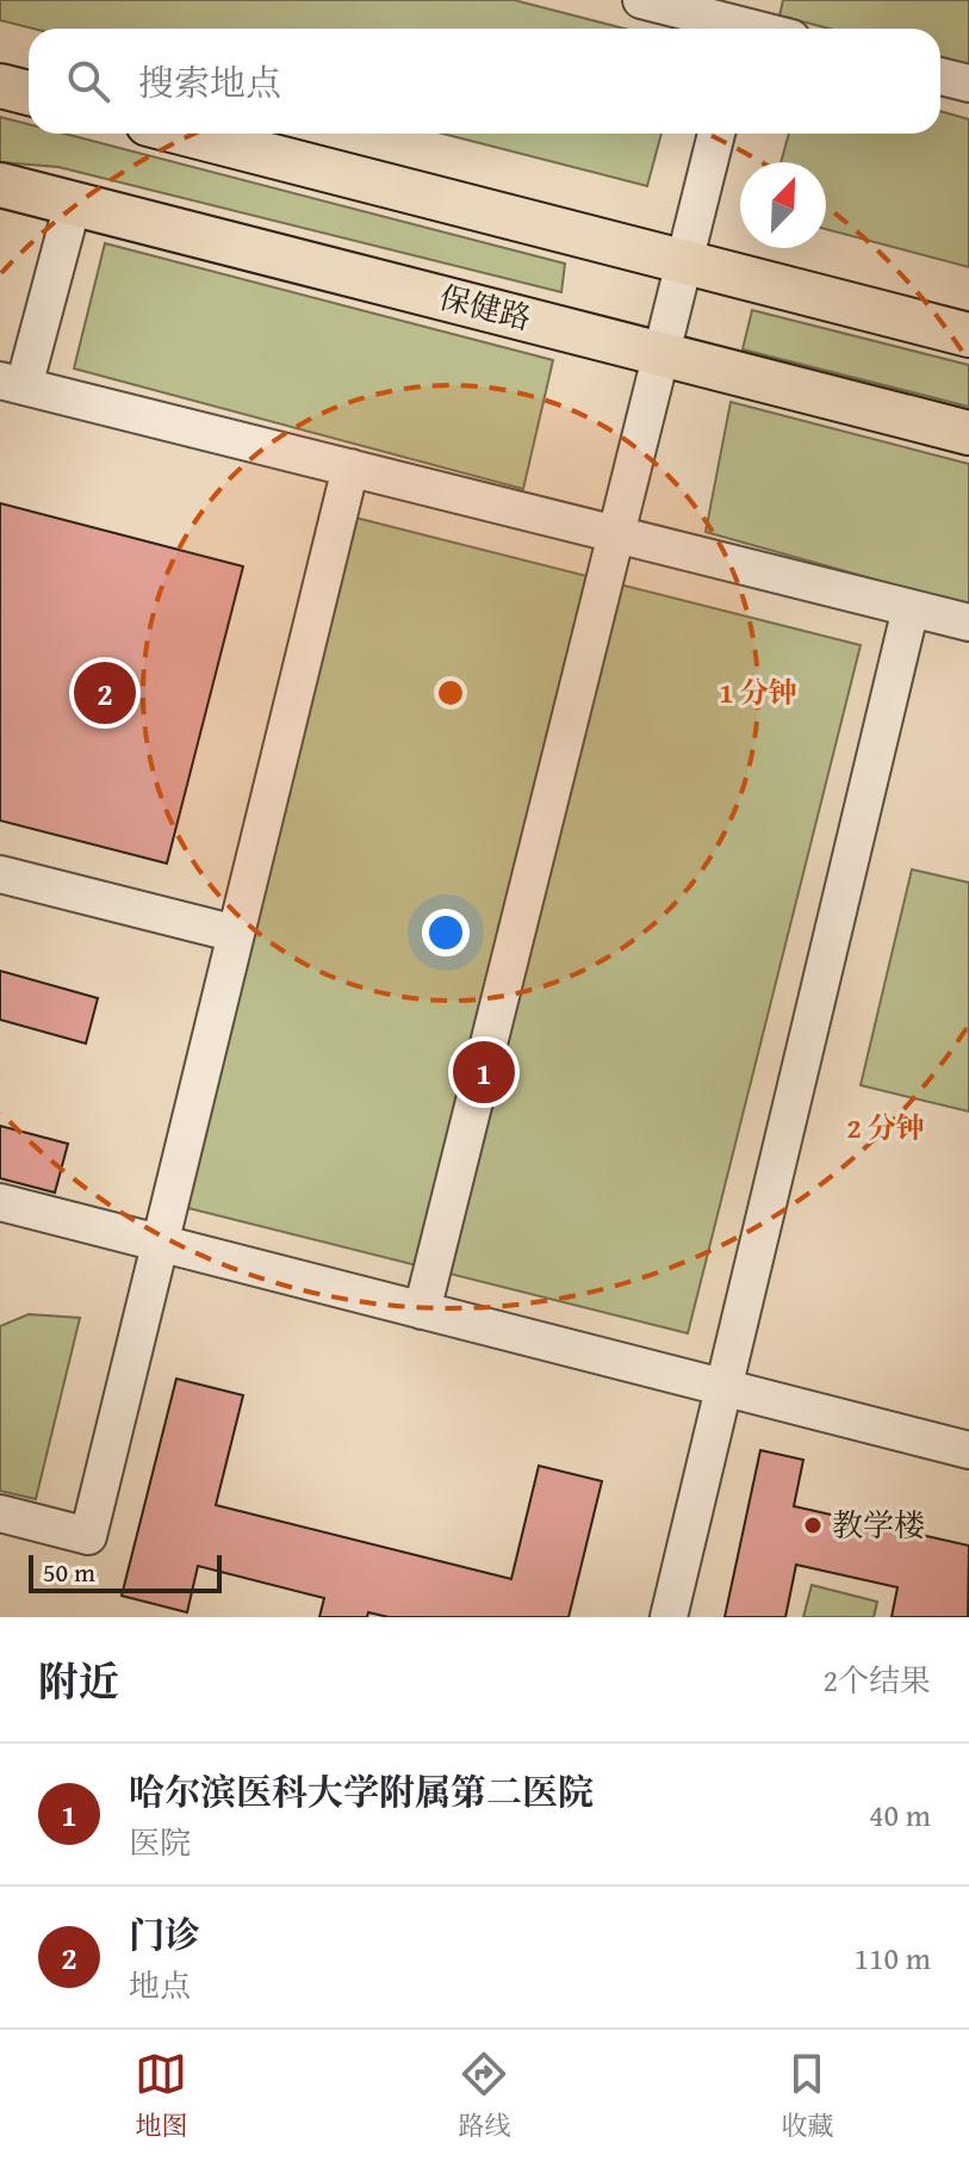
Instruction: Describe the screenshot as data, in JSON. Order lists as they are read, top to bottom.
{
  "streets": {
    "main road": ["保健路"]
  },
  "places": ["教学楼"],
  "scale_bar": "50 m",
  "north": "top right",
  "page": {
    "search": "搜索地点",
    "pins": ["2", "1"],
    "scale": "50 m",
    "heading": ["附近", "2个结果"],
    "list": [
      {
        "mark": "1",
        "name": "哈尔滨医科大学附属第二医院",
        "note": "医院",
        "value": "40 m"
      },
      {
        "mark": "2",
        "name": "门诊",
        "note": "地点",
        "value": "110 m"
      }
    ],
    "nav": ["地图", "路线", "收藏"]
  },
  "rings": ["1 分钟", "2 分钟"]
}
